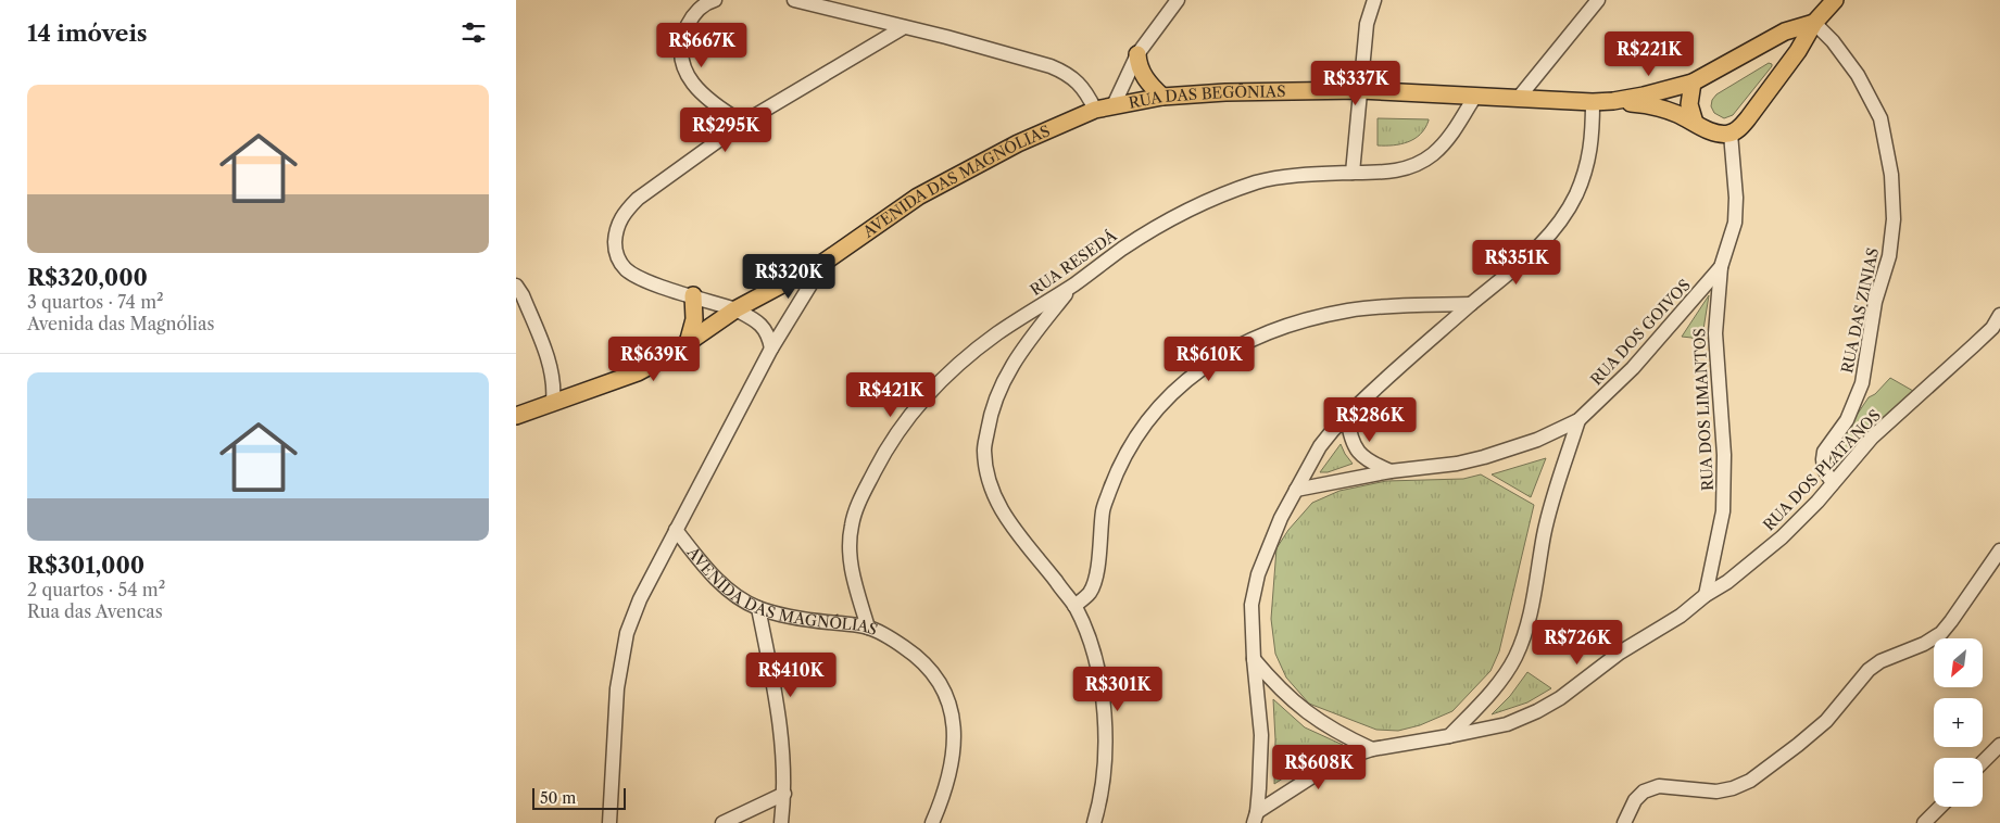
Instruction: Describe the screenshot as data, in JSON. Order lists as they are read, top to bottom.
{
  "streets": {
    "main road": ["RUA DAS BEGÔNIAS", "AVENIDA DAS MAGNÓLIAS"],
    "street": [
      "RUA RESEDÁ",
      "RUA DAS ZINIAS",
      "RUA DOS GOIVOS",
      "RUA DOS LIMANTOS",
      "RUA DOS PLATANOS"
    ]
  },
  "crossings": [
    ["RUA DAS BEGÔNIAS", "AVENIDA DAS MAGNÓLIAS"],
    ["RUA DAS BEGÔNIAS", "RUA RESEDÁ"],
    ["RUA DAS BEGÔNIAS", "RUA DAS ZINIAS"],
    ["RUA DAS BEGÔNIAS", "RUA DOS GOIVOS"],
    ["AVENIDA DAS MAGNÓLIAS", "RUA RESEDÁ"],
    ["RUA DAS ZINIAS", "RUA DOS PLATANOS"],
    ["RUA DOS GOIVOS", "RUA DOS LIMANTOS"],
    ["RUA DOS LIMANTOS", "RUA DOS PLATANOS"]
  ],
  "scale_bar": "50 m",
  "north": "bottom left",
  "page": {
    "heading": "14 imóveis",
    "price": [
      "R$667K",
      "R$221K",
      "R$337K",
      "R$295K",
      "R$351K",
      "R$320K",
      "R$639K",
      "R$610K",
      "R$421K",
      "R$286K",
      "R$726K",
      "R$410K",
      "R$301K",
      "R$608K"
    ],
    "list": [
      {
        "name": "R$320,000",
        "note": "3 quartos · 74 m² · Avenida das Magnólias"
      },
      {
        "name": "R$301,000",
        "note": "2 quartos · 54 m² · Rua das Avencas"
      }
    ],
    "map_buttons": ["+", "−"],
    "scale": "50 m"
  }
}
